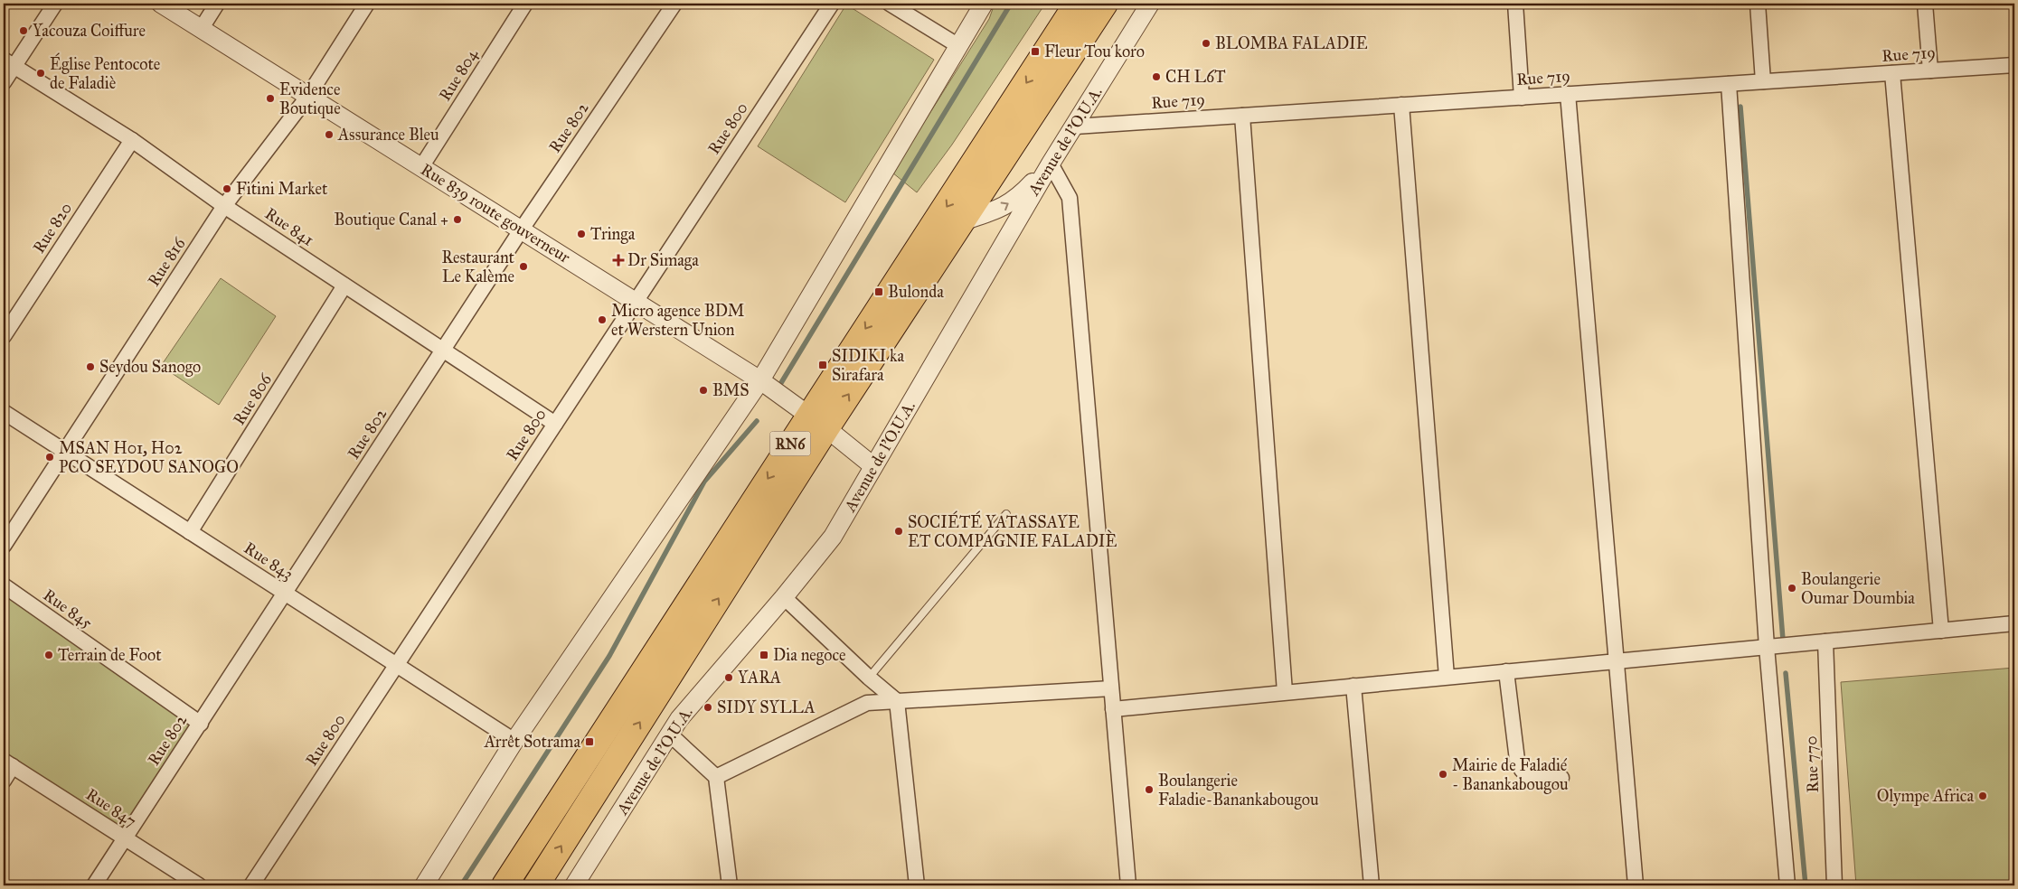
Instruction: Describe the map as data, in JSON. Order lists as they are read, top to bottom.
{
  "streets": {
    "highway": ["Avenue de l'O.U.A.", "RN6"],
    "street": [
      "Rue 719",
      "Rue 804",
      "Rue 802",
      "Rue 800",
      "Rue 839 route gouverneur",
      "Rue 841",
      "Rue 820",
      "Rue 816",
      "Rue 806",
      "Rue 843",
      "Rue 845",
      "Rue 770",
      "Rue 847"
    ]
  },
  "crossings": [
    ["Rue 719", "Avenue de l'O.U.A."],
    ["Rue 804", "Rue 839 route gouverneur"],
    ["Rue 802", "Rue 839 route gouverneur"],
    ["Rue 802", "Rue 841"],
    ["Rue 802", "Rue 843"],
    ["Rue 802", "Rue 845"],
    ["Rue 802", "Rue 847"],
    ["Rue 800", "Rue 839 route gouverneur"],
    ["Rue 800", "Rue 841"],
    ["Rue 800", "Rue 843"],
    ["Avenue de l'O.U.A.", "Rue 839 route gouverneur"],
    ["Rue 839 route gouverneur", "Rue 816"],
    ["Rue 841", "Rue 820"],
    ["Rue 841", "Rue 816"],
    ["Rue 841", "Rue 806"],
    ["Rue 816", "Rue 843"],
    ["Rue 806", "Rue 843"]
  ],
  "places": {
    "other": [
      "Yacouza Coiffure",
      "BLOMBA FALADIE",
      "Église Pentocote de Faladiè",
      "CH L6T",
      "Evidence Boutique",
      "Assurance Bleu",
      "Fitini Market",
      "Boutique Canal +",
      "Tringa",
      "Restaurant Le Kalème",
      "Micro agence BDM et Werstern Union",
      "Seydou Sanogo",
      "BMS",
      "MSAN H01, H02 PCO SEYDOU SANOGO",
      "SOCIÉTÉ YATASSAYE ET COMPAGNIE FALADIÈ",
      "Boulangerie Oumar Doumbia",
      "Terrain de Foot",
      "YARA",
      "SIDY SYLLA",
      "Mairie de Faladié - Banankabougou",
      "Boulangerie Faladie-Banankabougou",
      "Olympe Africa"
    ],
    "transit": [
      "Fleur Tou koro",
      "Bulonda",
      "SIDIKI ka Sirafara",
      "Dia negoce",
      "Arrêt Sotrama"
    ],
    "health": ["Dr Simaga"]
  }
}
